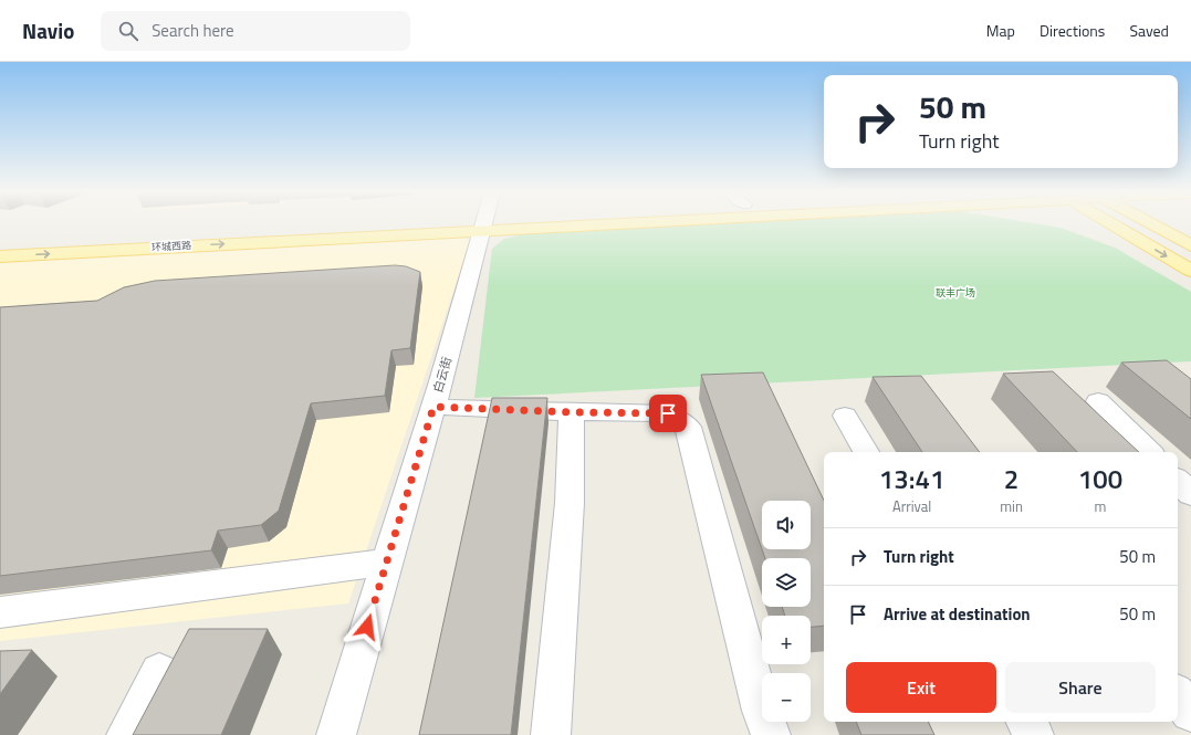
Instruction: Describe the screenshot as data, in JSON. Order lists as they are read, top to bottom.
{
  "streets": {
    "main road": ["环城西路"],
    "street": ["白云街"]
  },
  "parks": ["联丰广场"],
  "page": {
    "header": "Navio",
    "search": "Search here",
    "nav": ["Map", "Directions", "Saved"],
    "turn": ["50 m", "Turn right"],
    "eta": [
      "13:41",
      "Arrival",
      "2",
      "min",
      "100",
      "m"
    ],
    "map_buttons": ["+", "−"],
    "list": [
      {
        "name": "Turn right",
        "value": "50 m"
      },
      {
        "name": "Arrive at destination",
        "value": "50 m"
      }
    ],
    "buttons": ["Exit", "Share"]
  }
}
